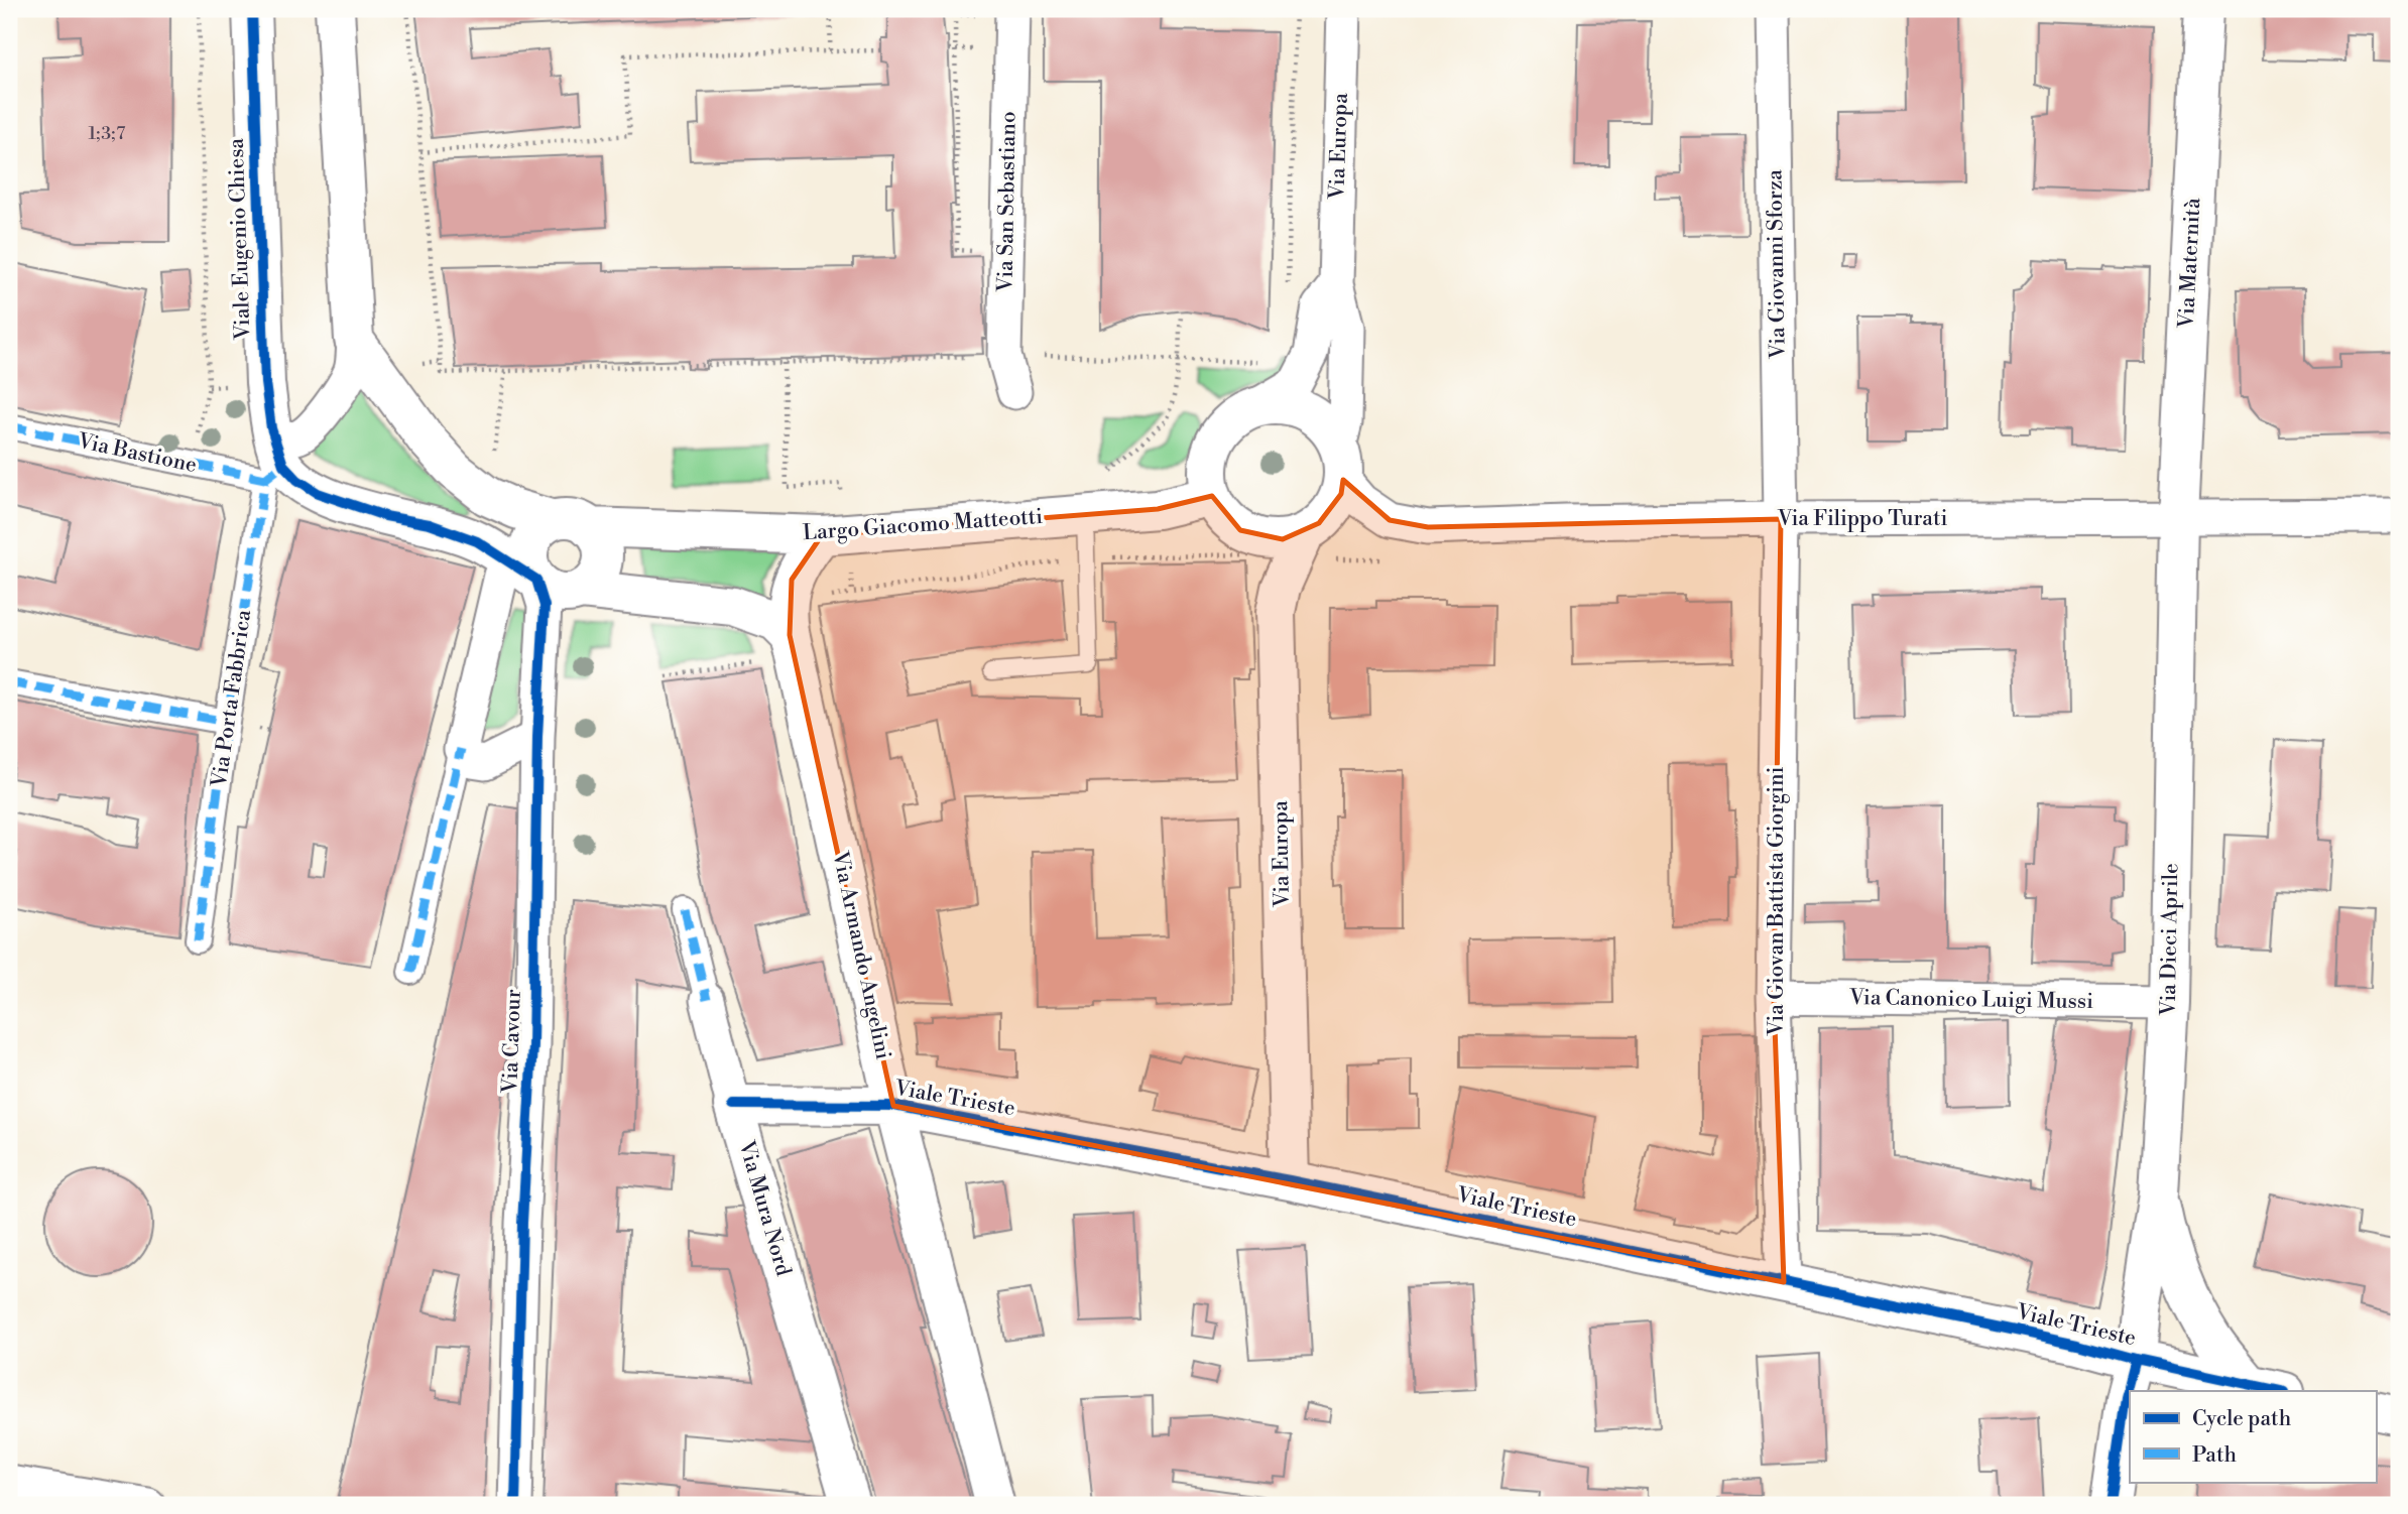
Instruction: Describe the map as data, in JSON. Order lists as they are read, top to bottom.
{
  "streets": {
    "street": [
      "Via Europa",
      "Via San Sebastiano",
      "Viale Eugenio Chiesa",
      "Via Maternità",
      "Via Giovanni Sforza",
      "Via Bastione",
      "Via Filippo Turati",
      "Largo Giacomo Matteotti",
      "Via Porta Fabbrica",
      "Via Giovan Battista Giorgini",
      "Via Dieci Aprile",
      "Via Armando Angelini",
      "Via Canonico Luigi Mussi",
      "Via Cavour",
      "Viale Trieste",
      "Via Mura Nord"
    ]
  },
  "crossings": [
    ["Via Europa", "Via Filippo Turati"],
    ["Via Europa", "Largo Giacomo Matteotti"],
    ["Via Europa", "Viale Trieste"],
    ["Viale Eugenio Chiesa", "Via Bastione"],
    ["Viale Eugenio Chiesa", "Via Porta Fabbrica"],
    ["Via Maternità", "Via Filippo Turati"],
    ["Via Maternità", "Via Dieci Aprile"],
    ["Via Giovanni Sforza", "Via Filippo Turati"],
    ["Via Giovanni Sforza", "Via Giovan Battista Giorgini"],
    ["Via Bastione", "Via Porta Fabbrica"],
    ["Via Filippo Turati", "Largo Giacomo Matteotti"],
    ["Via Filippo Turati", "Via Giovan Battista Giorgini"],
    ["Via Filippo Turati", "Via Dieci Aprile"],
    ["Largo Giacomo Matteotti", "Via Armando Angelini"],
    ["Largo Giacomo Matteotti", "Via Cavour"],
    ["Via Giovan Battista Giorgini", "Via Canonico Luigi Mussi"],
    ["Via Giovan Battista Giorgini", "Viale Trieste"],
    ["Via Dieci Aprile", "Via Canonico Luigi Mussi"],
    ["Via Dieci Aprile", "Viale Trieste"],
    ["Via Armando Angelini", "Viale Trieste"],
    ["Viale Trieste", "Via Mura Nord"]
  ],
  "house_numbers": ["1;3;7"],
  "legend": ["Cycle path", "Path"]
}
